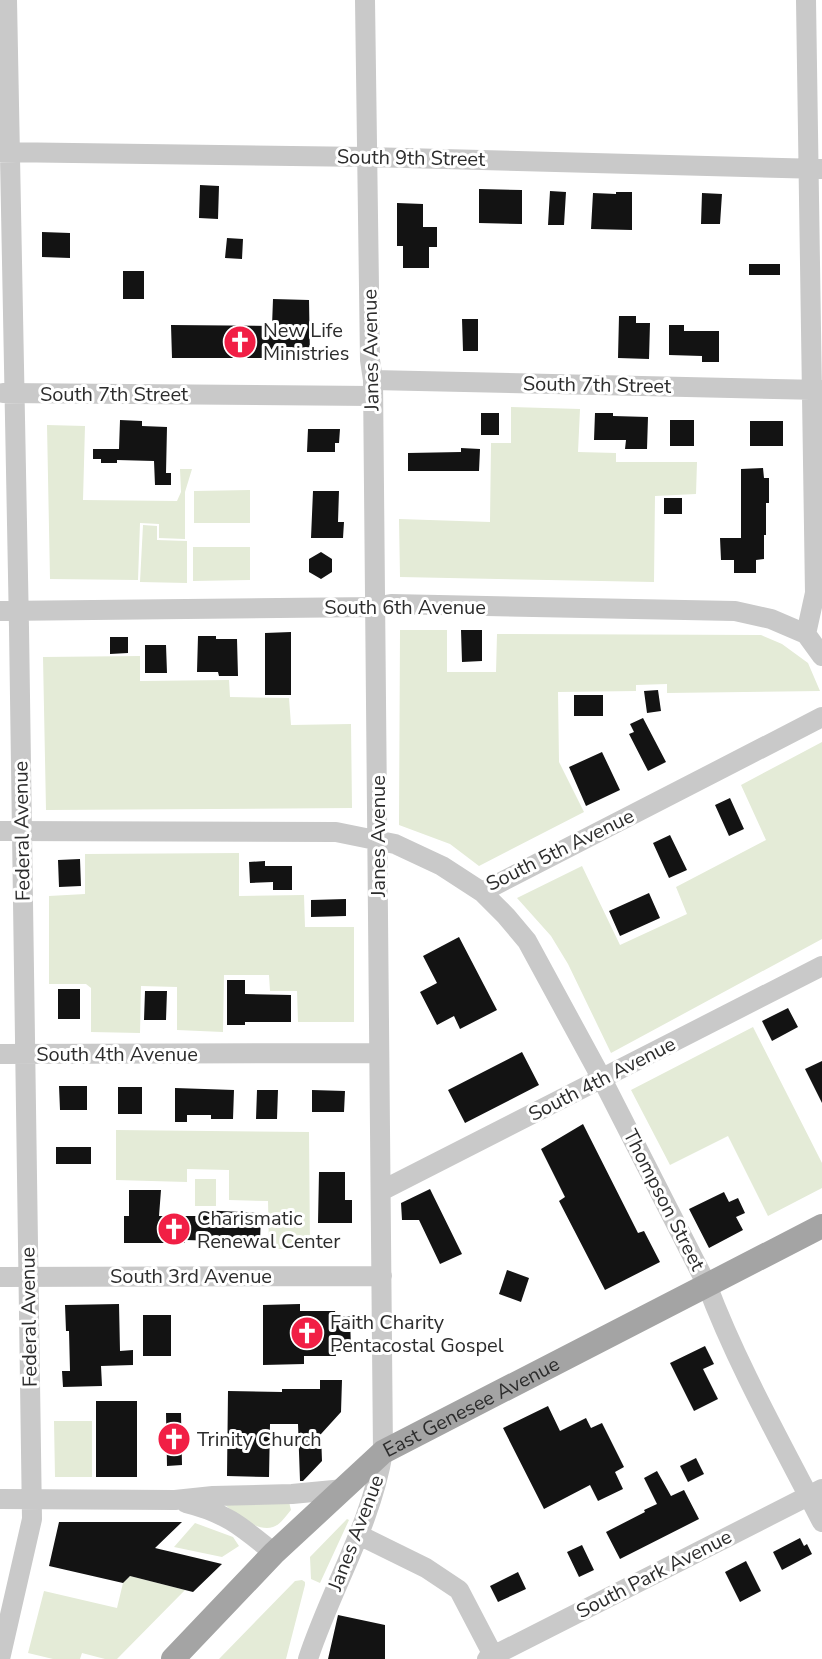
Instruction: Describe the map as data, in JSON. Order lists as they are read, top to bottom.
{
  "streets": {
    "main road": ["East Genesee Avenue"],
    "street": [
      "South 9th Street",
      "Janes Avenue",
      "South 7th Street",
      "South 6th Avenue",
      "Federal Avenue",
      "South 5th Avenue",
      "South 4th Avenue",
      "Thompson Street",
      "South 3rd Avenue",
      "South Park Avenue"
    ]
  },
  "crossings": [
    ["South 9th Street", "Janes Avenue"],
    ["South 9th Street", "Federal Avenue"],
    ["Janes Avenue", "South 7th Street"],
    ["Janes Avenue", "South 6th Avenue"],
    ["Janes Avenue", "South 5th Avenue"],
    ["Janes Avenue", "South 4th Avenue"],
    ["Janes Avenue", "South 3rd Avenue"],
    ["Janes Avenue", "East Genesee Avenue"],
    ["South 7th Street", "Federal Avenue"],
    ["South 6th Avenue", "Federal Avenue"],
    ["Federal Avenue", "South 5th Avenue"],
    ["Federal Avenue", "South 4th Avenue"],
    ["Federal Avenue", "South 3rd Avenue"],
    ["South 5th Avenue", "Thompson Street"],
    ["South 4th Avenue", "Thompson Street"],
    ["Thompson Street", "East Genesee Avenue"],
    ["Thompson Street", "South Park Avenue"]
  ],
  "places": {
    "church": [
      "New Life Ministries",
      "Charismatic Renewal Center",
      "Faith Charity Pentacostal Gospel",
      "Trinity Church"
    ]
  }
}
